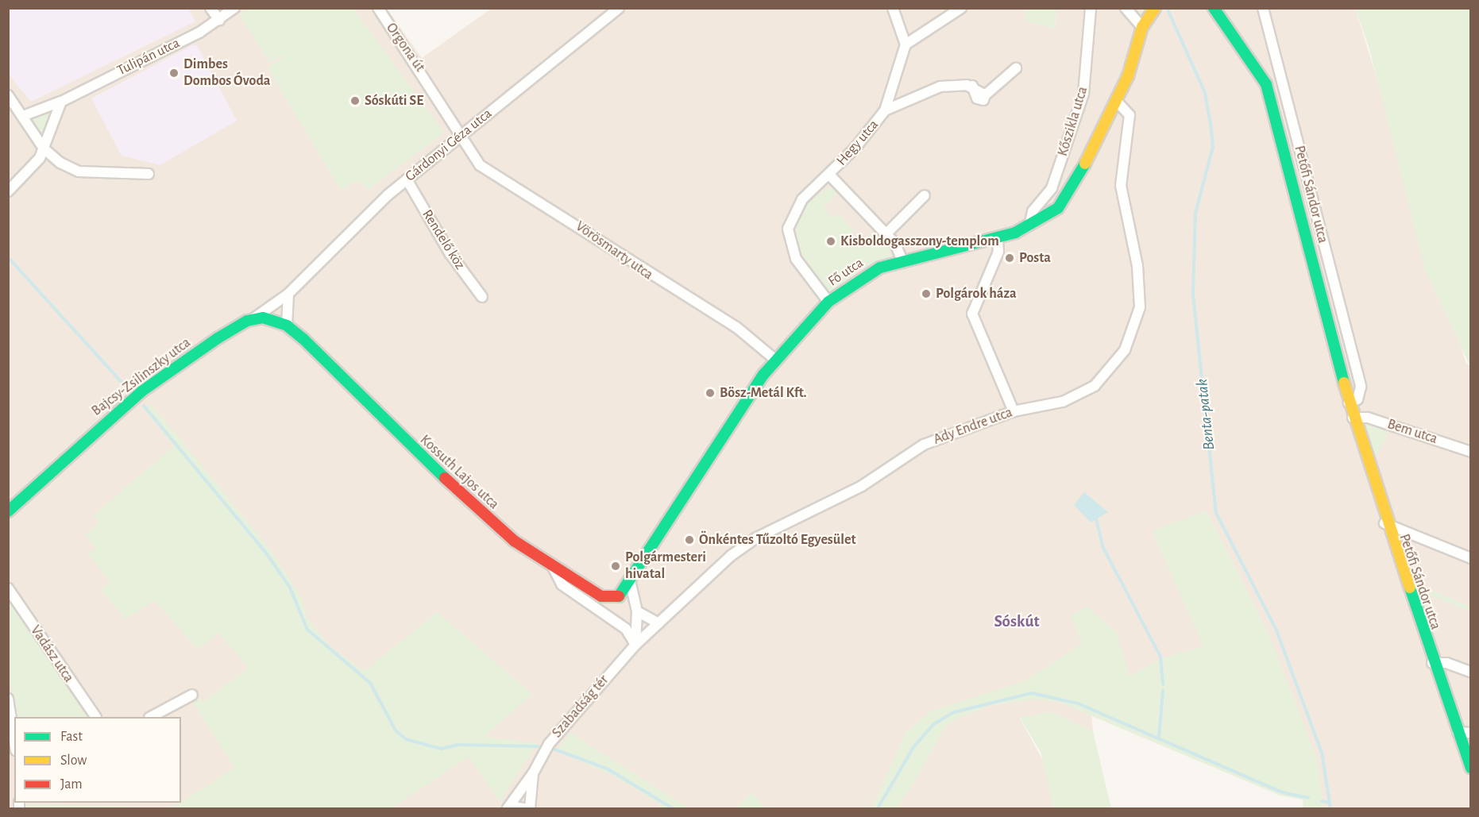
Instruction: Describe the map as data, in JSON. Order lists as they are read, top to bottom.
{
  "streets": {
    "street": [
      "Orgona út",
      "Tulipán utca",
      "Kőszikla utca",
      "Hegy utca",
      "Gárdonyi Géza utca",
      "Petőfi Sándor utca",
      "Rendelő köz",
      "Vörösmarty utca",
      "Fő utca",
      "Bajcsy-Zsilinszky utca",
      "Ady Endre utca",
      "Bem utca",
      "Kossuth Lajos utca",
      "Vadász utca",
      "Szabadság tér"
    ]
  },
  "crossings": [
    ["Orgona út", "Gárdonyi Géza utca"],
    ["Orgona út", "Vörösmarty utca"],
    ["Kőszikla utca", "Fő utca"],
    ["Hegy utca", "Fő utca"],
    ["Gárdonyi Géza utca", "Rendelő köz"],
    ["Gárdonyi Géza utca", "Vörösmarty utca"],
    ["Gárdonyi Géza utca", "Bajcsy-Zsilinszky utca"],
    ["Petőfi Sándor utca", "Bem utca"],
    ["Vörösmarty utca", "Fő utca"],
    ["Fő utca", "Ady Endre utca"],
    ["Fő utca", "Kossuth Lajos utca"],
    ["Ady Endre utca", "Szabadság tér"]
  ],
  "districts": ["Sóskút"],
  "water": ["Benta-patak"],
  "places": [
    "Dimbes Dombos Óvoda",
    "Sóskúti SE",
    "Kisboldogasszony-templom",
    "Posta",
    "Polgárok háza",
    "Bösz-Metál Kft.",
    "Önkéntes Tűzoltó Egyesület",
    "Polgármesteri hivatal"
  ],
  "legend": ["Fast", "Slow", "Jam"]
}
